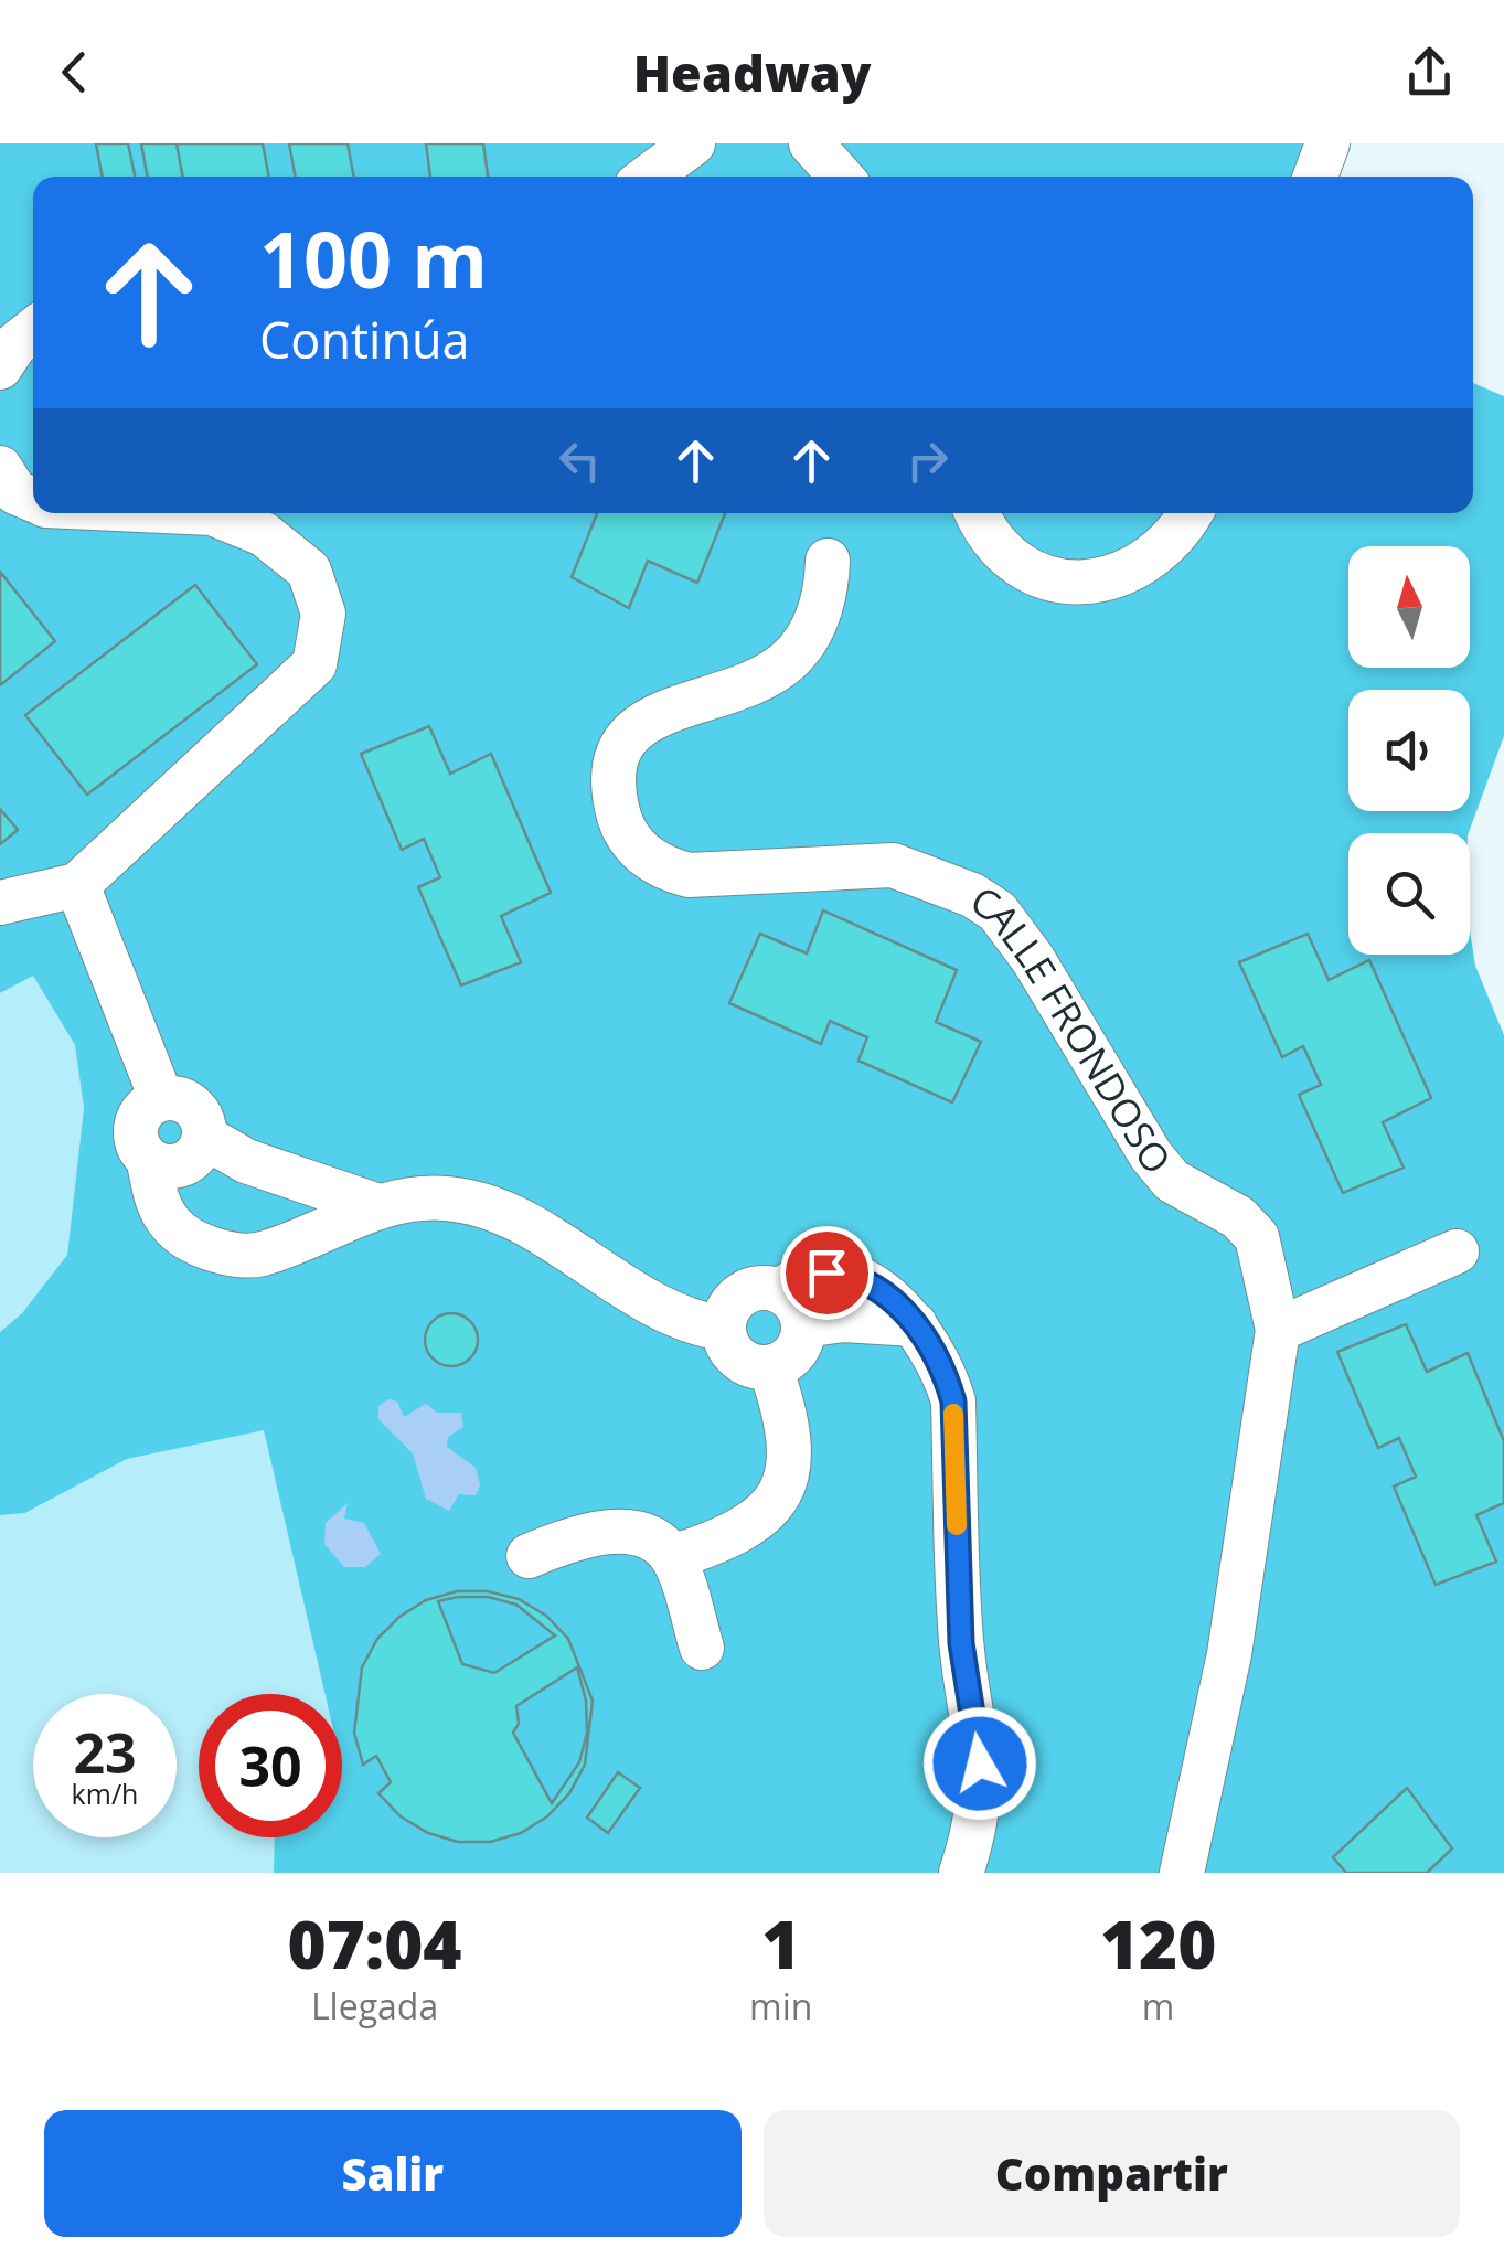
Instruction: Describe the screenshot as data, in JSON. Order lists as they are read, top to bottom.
{
  "streets": {
    "street": ["CALLE FRONDOSO"]
  },
  "north": "top",
  "page": {
    "header": "Headway",
    "turn": ["100 m", "Continúa"],
    "speed": "23 km/h",
    "limit": "30",
    "eta": [
      "07:04",
      "Llegada",
      "1",
      "min",
      "120",
      "m"
    ],
    "buttons": ["Salir", "Compartir"]
  }
}
